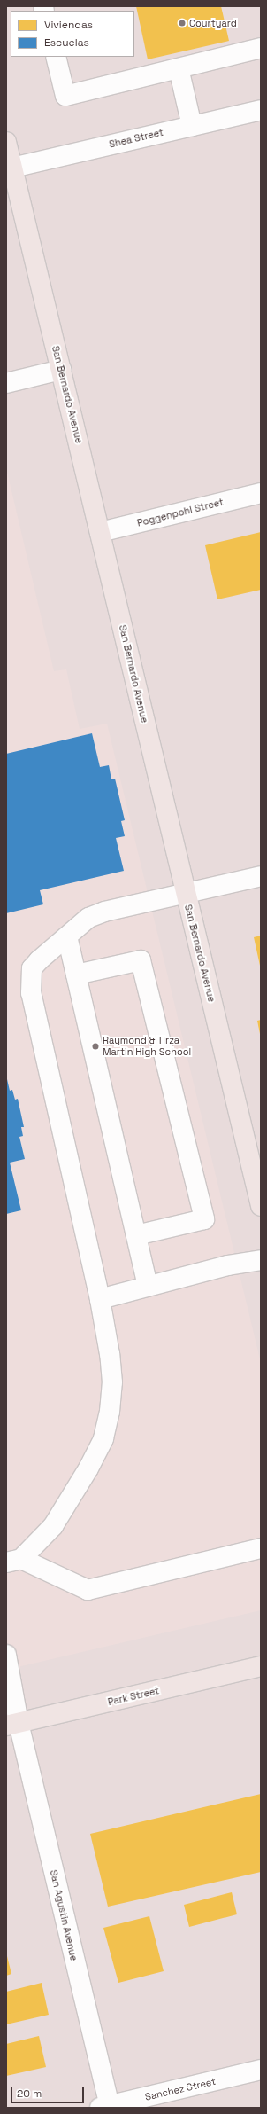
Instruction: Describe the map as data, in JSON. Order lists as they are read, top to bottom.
{
  "streets": {
    "main road": ["San Bernardo Avenue", "Park Street"],
    "street": [
      "Shea Street",
      "Poggenpohl Street",
      "San Agustin Avenue",
      "Sanchez Street"
    ]
  },
  "crossings": [
    ["Shea Street", "San Bernardo Avenue"],
    ["San Bernardo Avenue", "Poggenpohl Street"],
    ["Park Street", "San Agustin Avenue"],
    ["San Agustin Avenue", "Sanchez Street"]
  ],
  "places": ["Courtyard", "Raymond & Tirza Martin High School"],
  "legend": ["Viviendas", "Escuelas"],
  "scale_bar": "20 m"
}
